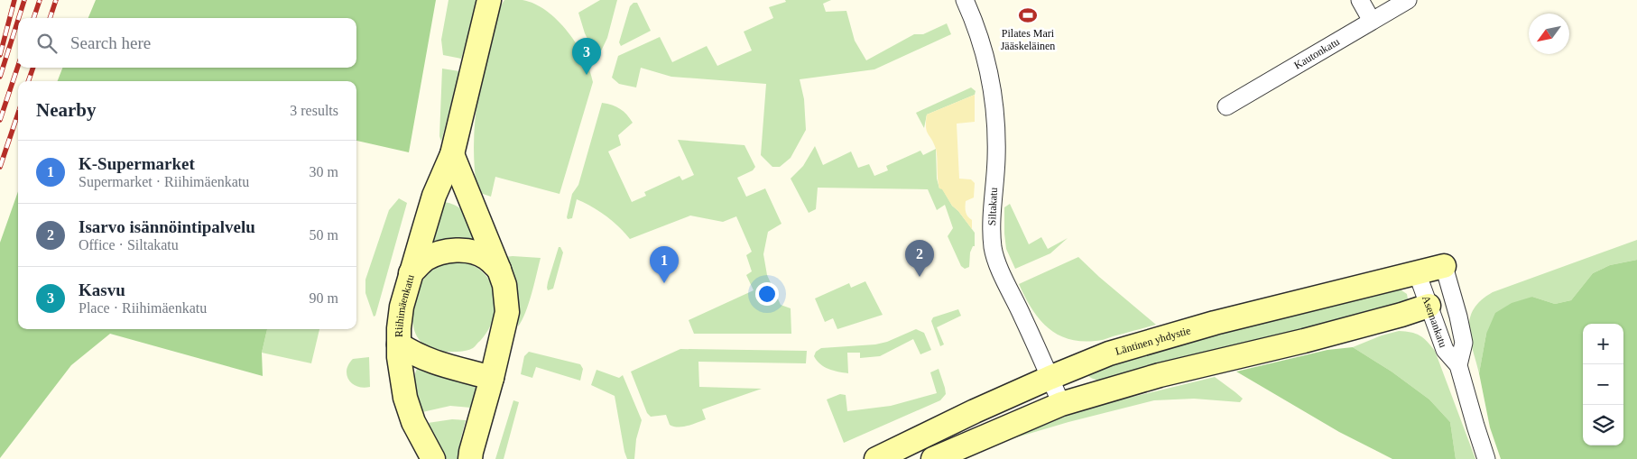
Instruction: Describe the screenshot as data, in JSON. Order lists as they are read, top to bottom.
{
  "streets": {
    "main road": ["Riihimäenkatu", "Läntinen yhdystie"],
    "street": ["Kautonkatu", "Siltakatu", "Asemankatu"]
  },
  "crossings": [
    ["Siltakatu", "Läntinen yhdystie"],
    ["Asemankatu", "Läntinen yhdystie"]
  ],
  "places": {
    "sports": ["Pilates Mari Jääskeläinen"]
  },
  "north": "bottom left",
  "page": {
    "search": "Search here",
    "pins": ["3", "2", "1"],
    "heading": ["Nearby", "3 results"],
    "list": [
      {
        "mark": "1",
        "name": "K-Supermarket",
        "note": "Supermarket · Riihimäenkatu",
        "value": "30 m"
      },
      {
        "mark": "2",
        "name": "Isarvo isännöintipalvelu",
        "note": "Office · Siltakatu",
        "value": "50 m"
      },
      {
        "mark": "3",
        "name": "Kasvu",
        "note": "Place · Riihimäenkatu",
        "value": "90 m"
      }
    ],
    "map_buttons": ["+", "−"]
  }
}
